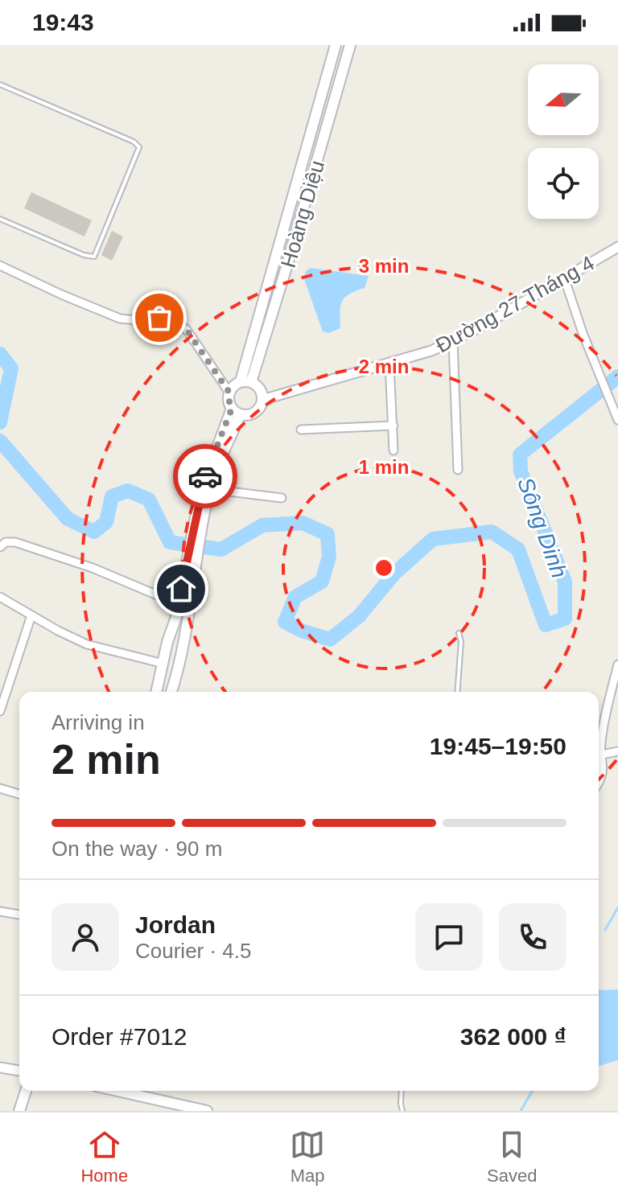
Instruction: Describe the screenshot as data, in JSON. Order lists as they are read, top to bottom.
{
  "streets": {
    "main road": ["Hoàng Diệu"],
    "street": ["Đường 27 Tháng 4"]
  },
  "crossings": [
    ["Hoàng Diệu", "Đường 27 Tháng 4"]
  ],
  "water": ["Sông Dinh"],
  "north": "left",
  "page": {
    "status": "19:43",
    "heading": ["2 min", "Arriving in", "19:45–19:50"],
    "panel": [
      "Jordan",
      "Courier · 4.5",
      "Order #7012",
      "362 000 ₫"
    ],
    "bar": "On the way · 90 m",
    "tabs": ["Home", "Map", "Saved"]
  },
  "rings": ["3 min", "2 min", "1 min"]
}
